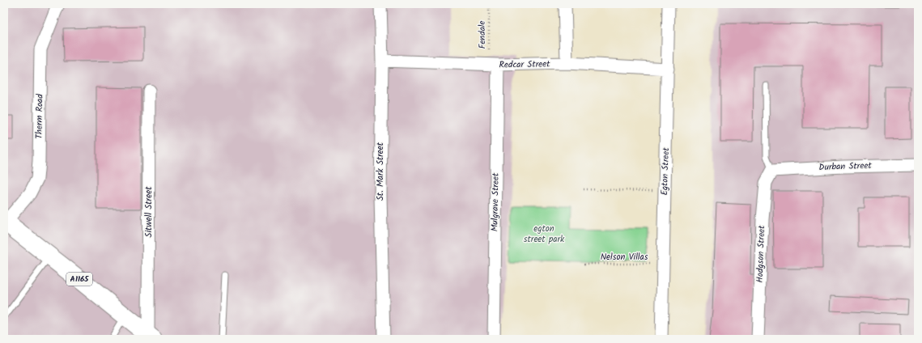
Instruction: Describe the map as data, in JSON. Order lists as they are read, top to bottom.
{
  "streets": {
    "main road": ["A1165"],
    "street": [
      "Redcar Street",
      "Therm Road",
      "Durban Street",
      "St. Mark Street",
      "Egton Street",
      "Mulgrave Street",
      "Sitwell Street",
      "Hodgson Street"
    ],
    "path": ["Fendale", "Nelson Villas"]
  },
  "crossings": [
    ["Fendale", "Redcar Street"],
    ["Fendale", "Mulgrave Street"],
    ["Redcar Street", "St. Mark Street"],
    ["Redcar Street", "Egton Street"],
    ["Redcar Street", "Mulgrave Street"],
    ["Therm Road", "A1165"],
    ["Durban Street", "Hodgson Street"],
    ["Egton Street", "Nelson Villas"],
    ["Sitwell Street", "A1165"]
  ],
  "parks": ["egton street park"]
}
